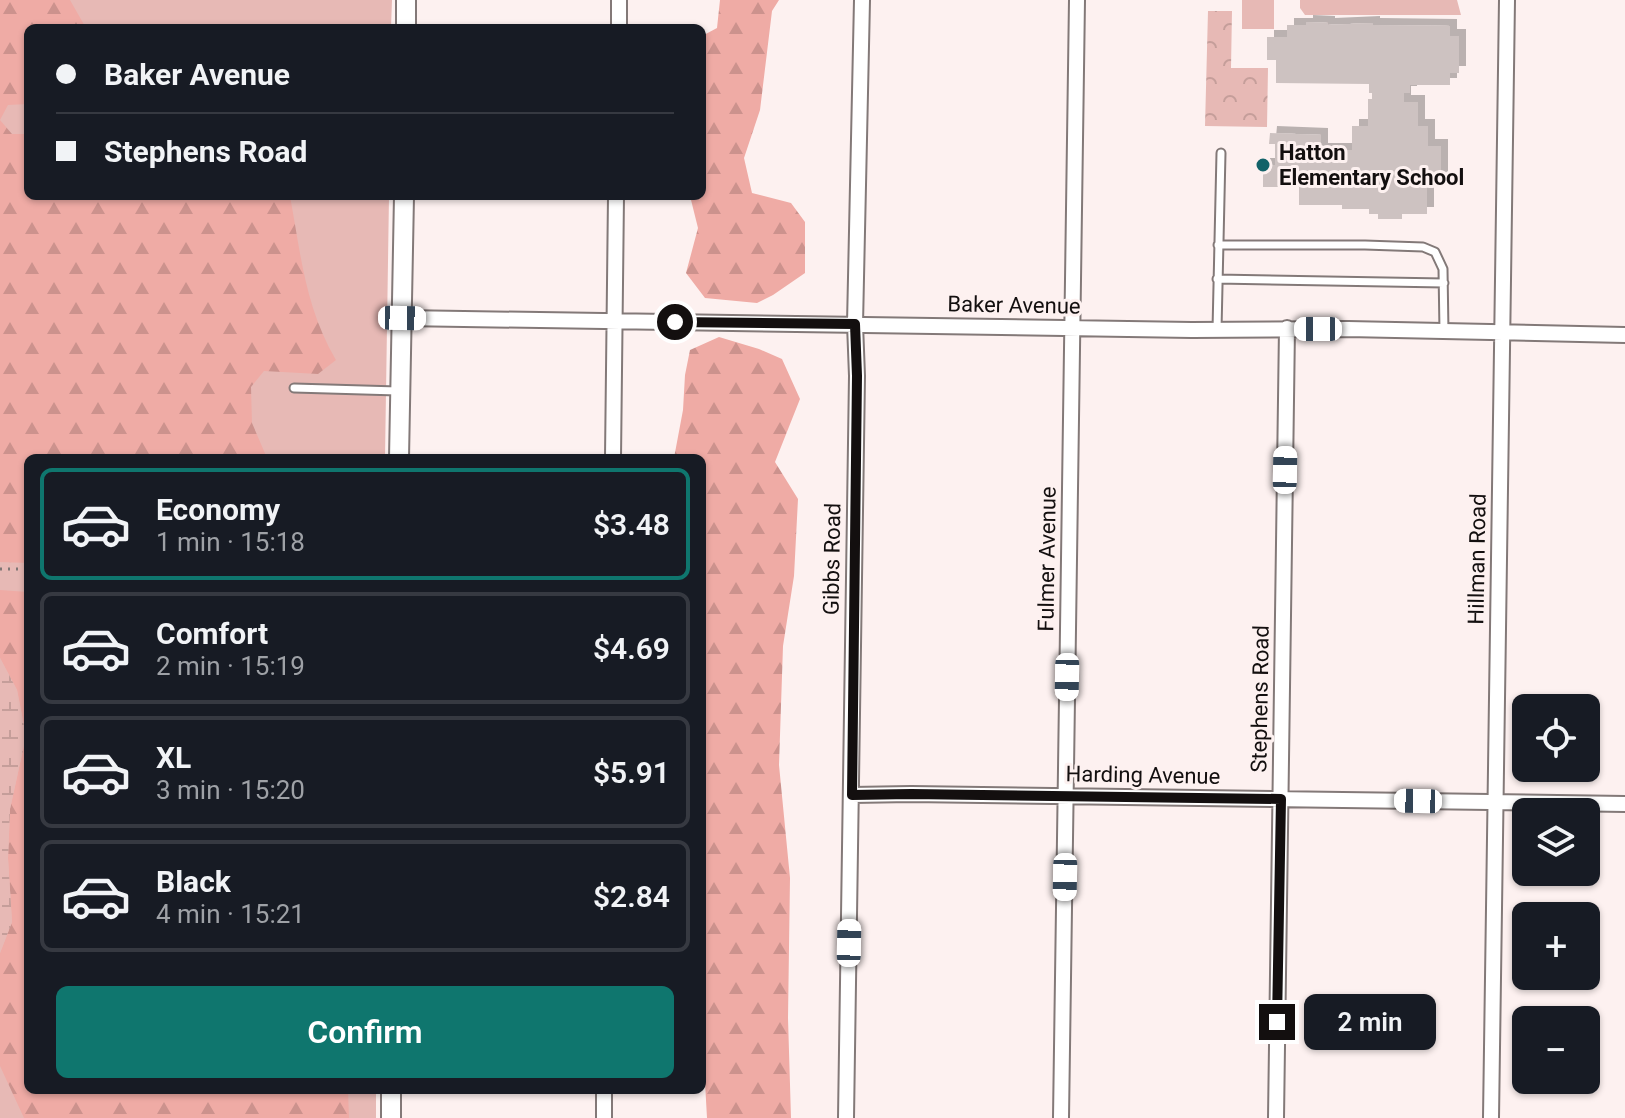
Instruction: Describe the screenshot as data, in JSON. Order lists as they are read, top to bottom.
{
  "streets": {
    "street": [
      "Baker Avenue",
      "Gibbs Road",
      "Fulmer Avenue",
      "Hillman Road",
      "Stephens Road",
      "Harding Avenue"
    ]
  },
  "crossings": [
    ["Baker Avenue", "Gibbs Road"],
    ["Baker Avenue", "Fulmer Avenue"],
    ["Baker Avenue", "Hillman Road"],
    ["Baker Avenue", "Stephens Road"],
    ["Gibbs Road", "Harding Avenue"],
    ["Fulmer Avenue", "Harding Avenue"],
    ["Hillman Road", "Harding Avenue"],
    ["Stephens Road", "Harding Avenue"]
  ],
  "places": ["Hatton Elementary School"],
  "page": {
    "banner": ["Baker Avenue", "Stephens Road"],
    "list": [
      {
        "name": "Economy",
        "note": "1 min · 15:18",
        "value": "$3.48"
      },
      {
        "name": "Comfort",
        "note": "2 min · 15:19",
        "value": "$4.69"
      },
      {
        "name": "XL",
        "note": "3 min · 15:20",
        "value": "$5.91"
      },
      {
        "name": "Black",
        "note": "4 min · 15:21",
        "value": "$2.84"
      }
    ],
    "map_buttons": ["+", "−"],
    "buttons": "Confirm",
    "bubble": "2 min"
  }
}
